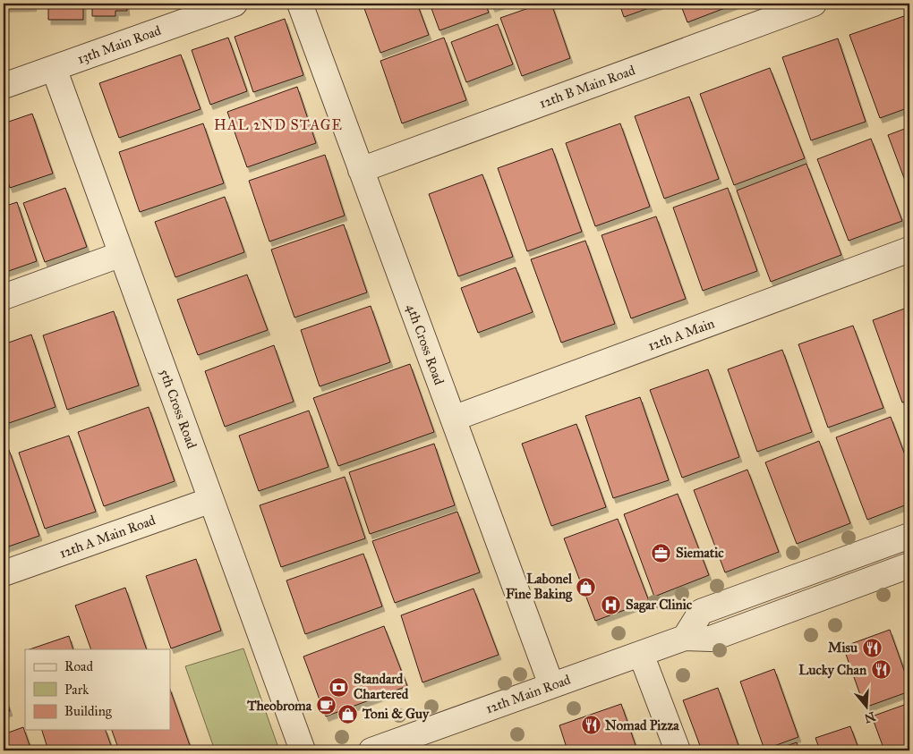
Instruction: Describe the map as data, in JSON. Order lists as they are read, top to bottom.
{
  "streets": {
    "street": [
      "13th Main Road",
      "12th B Main Road",
      "12th A Main",
      "4th Cross Road",
      "5th Cross Road",
      "12th A Main Road",
      "12th Main Road"
    ]
  },
  "crossings": [
    ["13th Main Road", "5th Cross Road"],
    ["12th B Main Road", "4th Cross Road"],
    ["12th A Main", "4th Cross Road"],
    ["4th Cross Road", "12th Main Road"],
    ["5th Cross Road", "12th A Main Road"]
  ],
  "districts": ["HAL 2ND STAGE"],
  "places": {
    "office": ["Siematic"],
    "shop": ["Labonel Fine Baking", "Toni & Guy"],
    "hospital": ["Sagar Clinic"],
    "restaurant": ["Misu", "Lucky Chan", "Nomad Pizza"],
    "bank": ["Standard Chartered"],
    "cafe": ["Theobroma"]
  },
  "legend": ["Road", "Park", "Building"],
  "north": "bottom"
}
